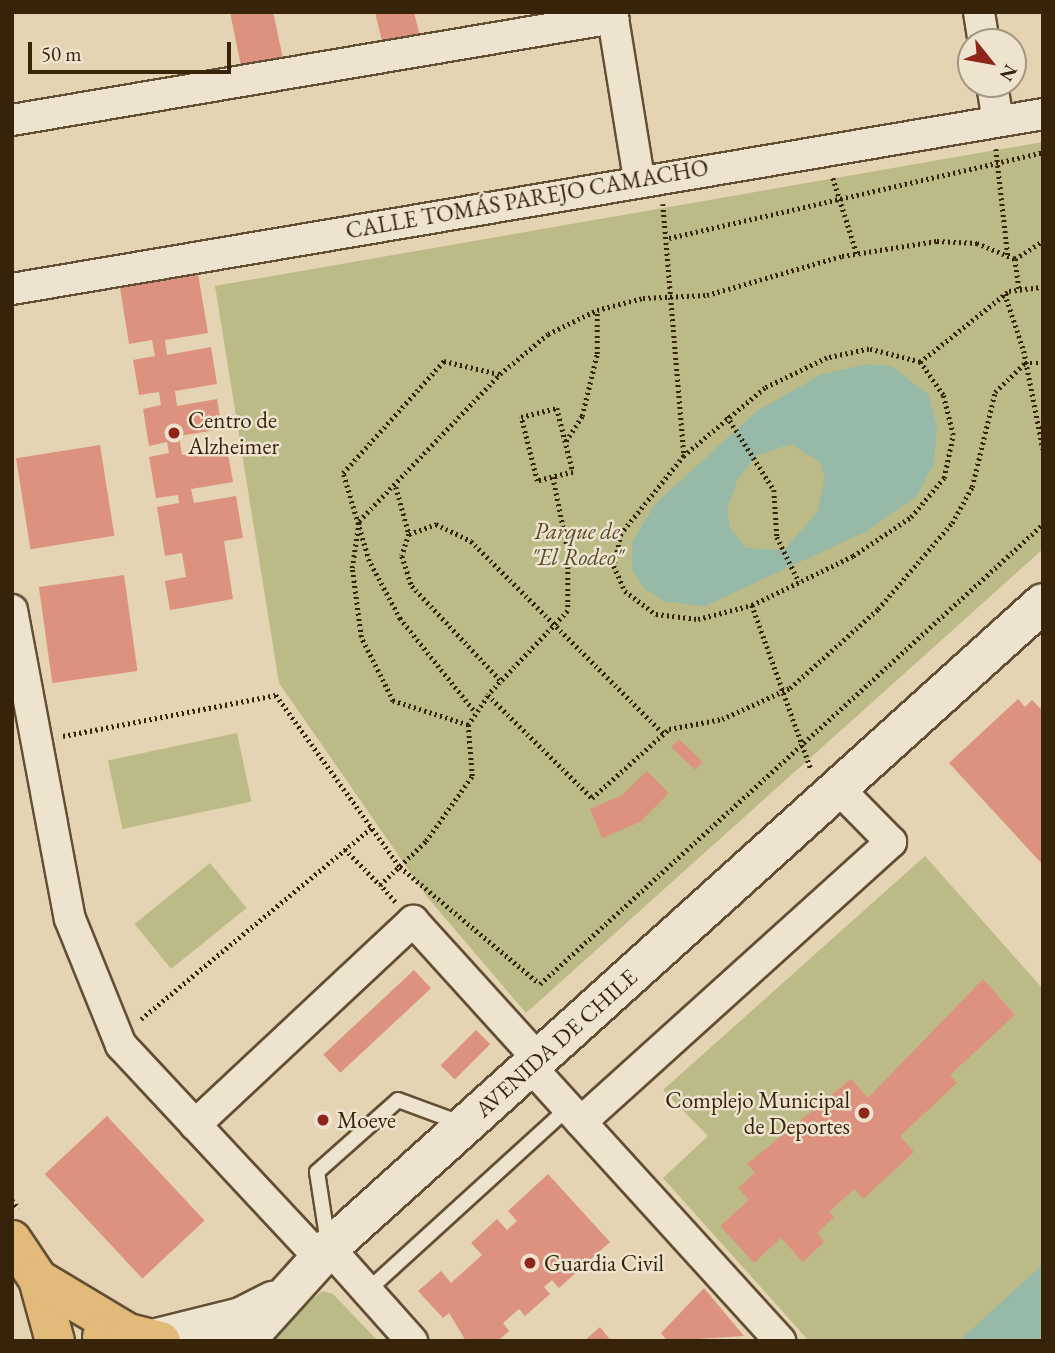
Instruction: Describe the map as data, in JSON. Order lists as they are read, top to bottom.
{
  "streets": {
    "street": ["CALLE TOMÁS PAREJO CAMACHO", "AVENIDA DE CHILE"]
  },
  "parks": ["Parque de \"El Rodeo\""],
  "places": [
    "Centro de Alzheimer",
    "Complejo Municipal de Deportes",
    "Moeve",
    "Guardia Civil"
  ],
  "scale_bar": "50 m",
  "north": "bottom right"
}
